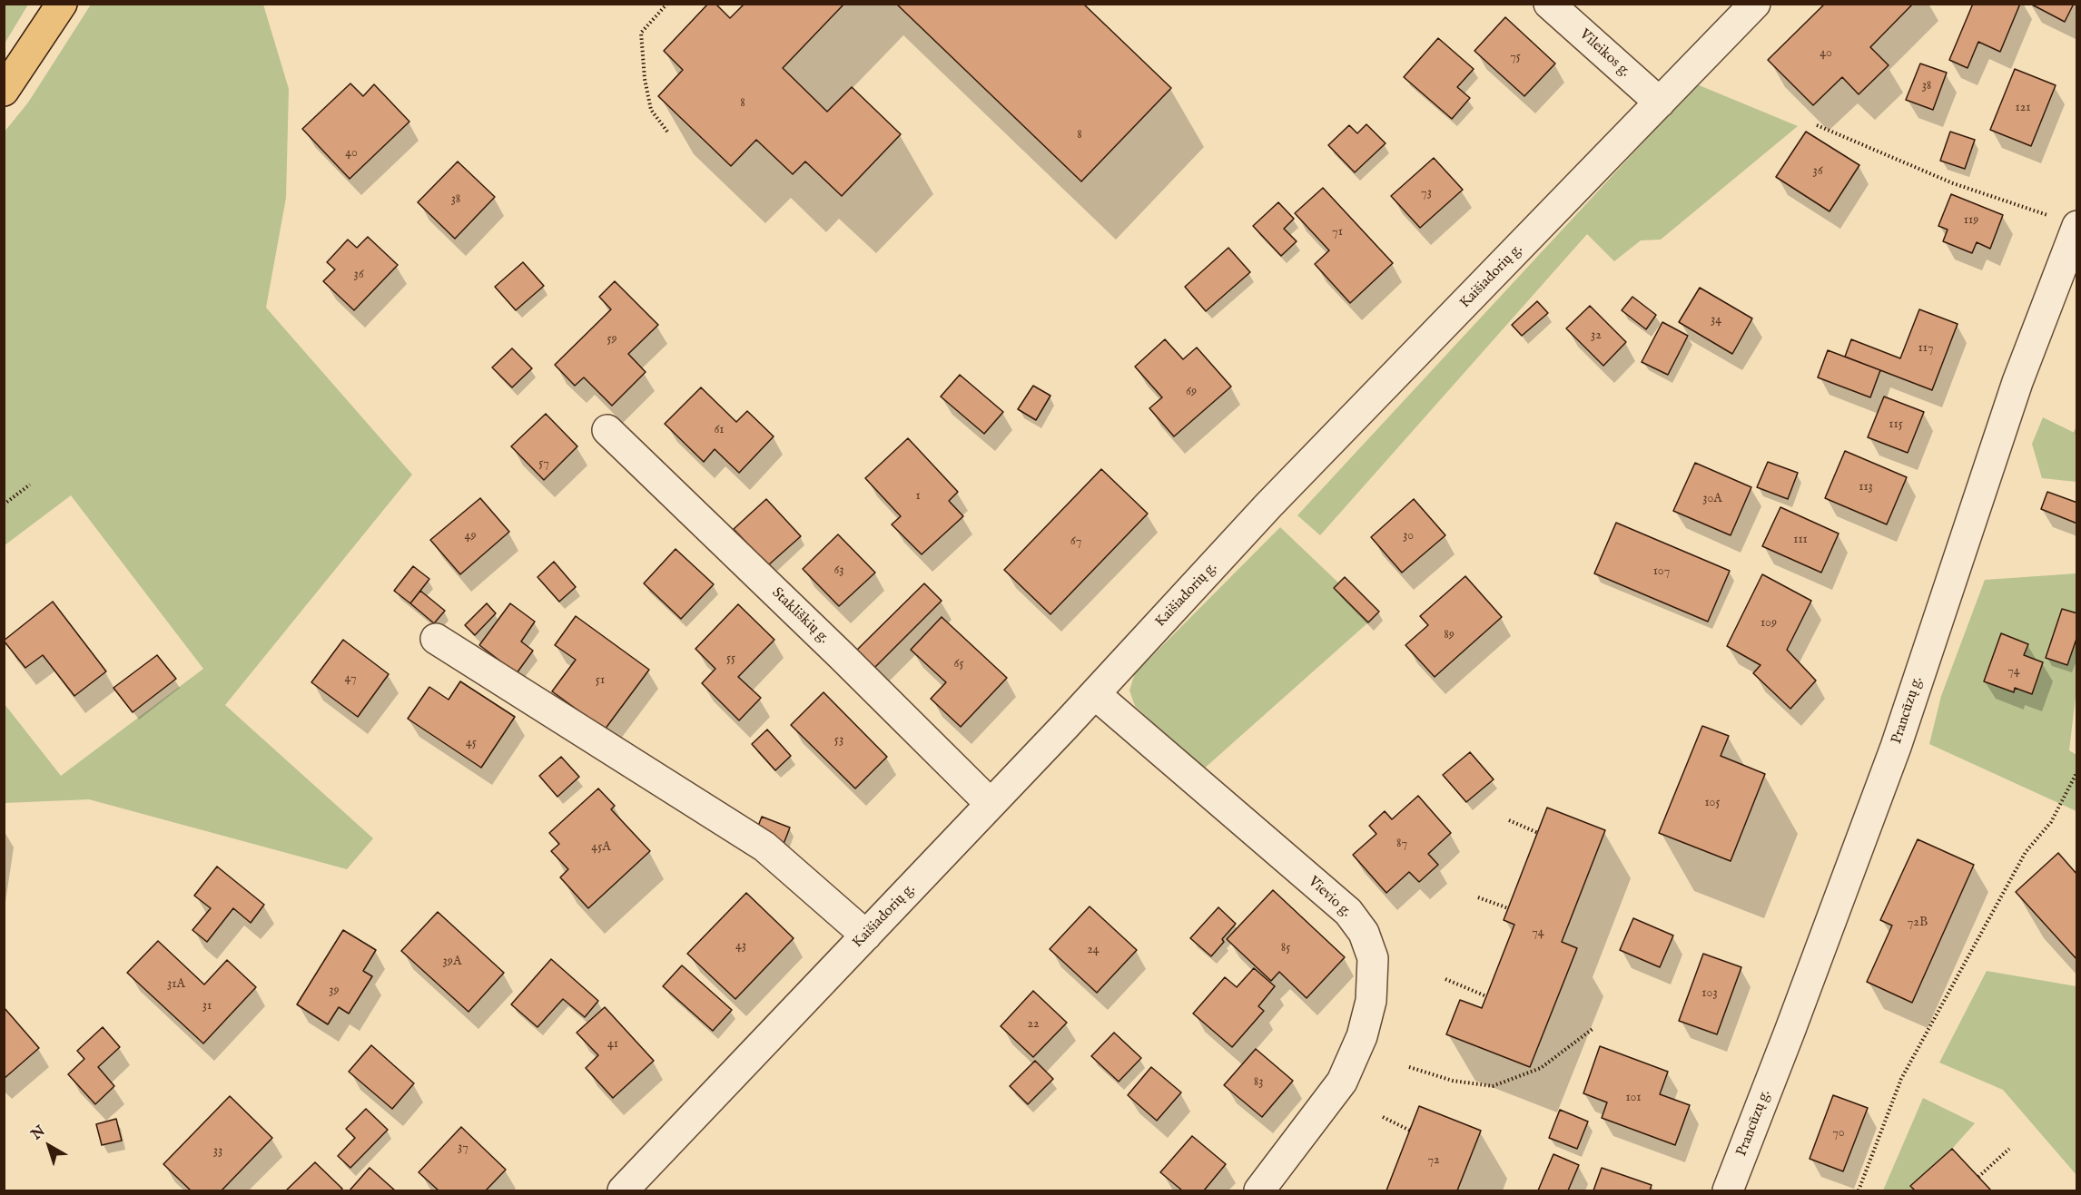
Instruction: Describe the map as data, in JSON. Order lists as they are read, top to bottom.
{
  "streets": {
    "street": [
      "Vileikos g.",
      "Kaišiadorių g.",
      "Stakliškių g.",
      "Prancūzų g.",
      "Vievio g."
    ]
  },
  "crossings": [
    ["Vileikos g.", "Kaišiadorių g."],
    ["Kaišiadorių g.", "Stakliškių g."],
    ["Kaišiadorių g.", "Vievio g."]
  ],
  "house_numbers": [
    "40",
    "75",
    "38",
    "8",
    "121",
    "8",
    "40",
    "36",
    "73",
    "38",
    "119",
    "71",
    "36",
    "34",
    "32",
    "59",
    "117",
    "69",
    "115",
    "61",
    "57",
    "113",
    "1",
    "30A",
    "49",
    "30",
    "111",
    "67",
    "63",
    "107",
    "109",
    "89",
    "55",
    "65",
    "74",
    "47",
    "51",
    "53",
    "45",
    "105",
    "87",
    "45A",
    "72B",
    "74",
    "43",
    "85",
    "24",
    "39A",
    "31A",
    "39",
    "103",
    "31",
    "22",
    "41",
    "83",
    "101",
    "70",
    "37",
    "33",
    "72"
  ],
  "north": "top left"
}
